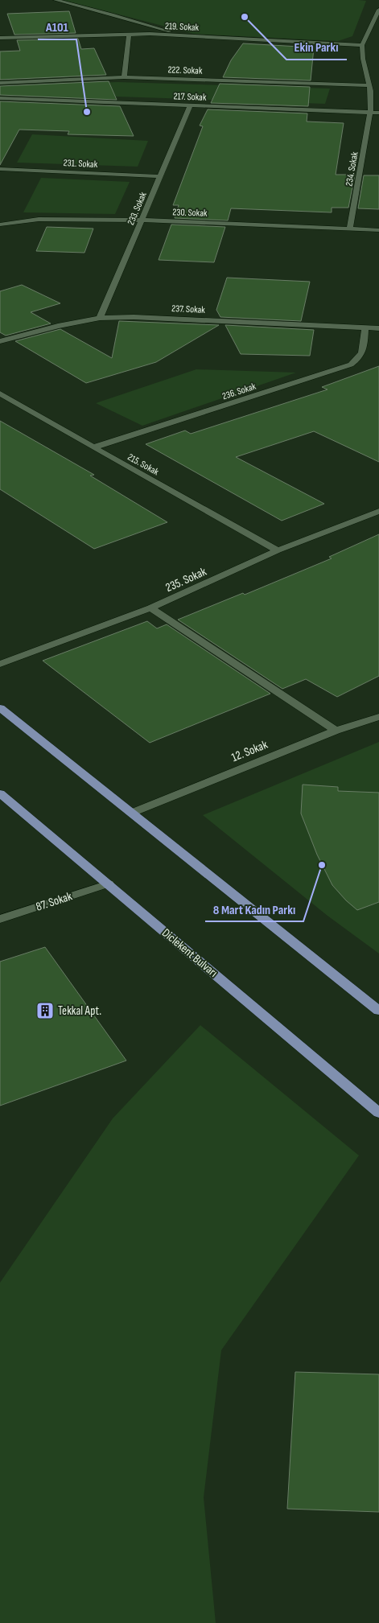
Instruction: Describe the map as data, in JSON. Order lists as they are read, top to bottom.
{
  "streets": {
    "main road": ["Diclekent Bulvarı"],
    "street": [
      "219. Sokak",
      "222. Sokak",
      "217. Sokak",
      "231. Sokak",
      "234. Sokak",
      "233. Sokak",
      "230. Sokak",
      "237. Sokak",
      "236. Sokak",
      "215. Sokak",
      "235. Sokak",
      "12. Sokak",
      "87. Sokak"
    ]
  },
  "crossings": [
    ["219. Sokak", "234. Sokak"],
    ["222. Sokak", "234. Sokak"],
    ["217. Sokak", "234. Sokak"],
    ["217. Sokak", "233. Sokak"],
    ["231. Sokak", "233. Sokak"],
    ["234. Sokak", "230. Sokak"],
    ["233. Sokak", "230. Sokak"],
    ["233. Sokak", "237. Sokak"],
    ["237. Sokak", "236. Sokak"],
    ["236. Sokak", "215. Sokak"],
    ["215. Sokak", "235. Sokak"],
    ["87. Sokak", "Diclekent Bulvarı"]
  ],
  "places": {
    "other": ["Ekin Parkı", "A101", "8 Mart Kadın Parkı"],
    "building": ["Tekkal Apt."]
  }
}
